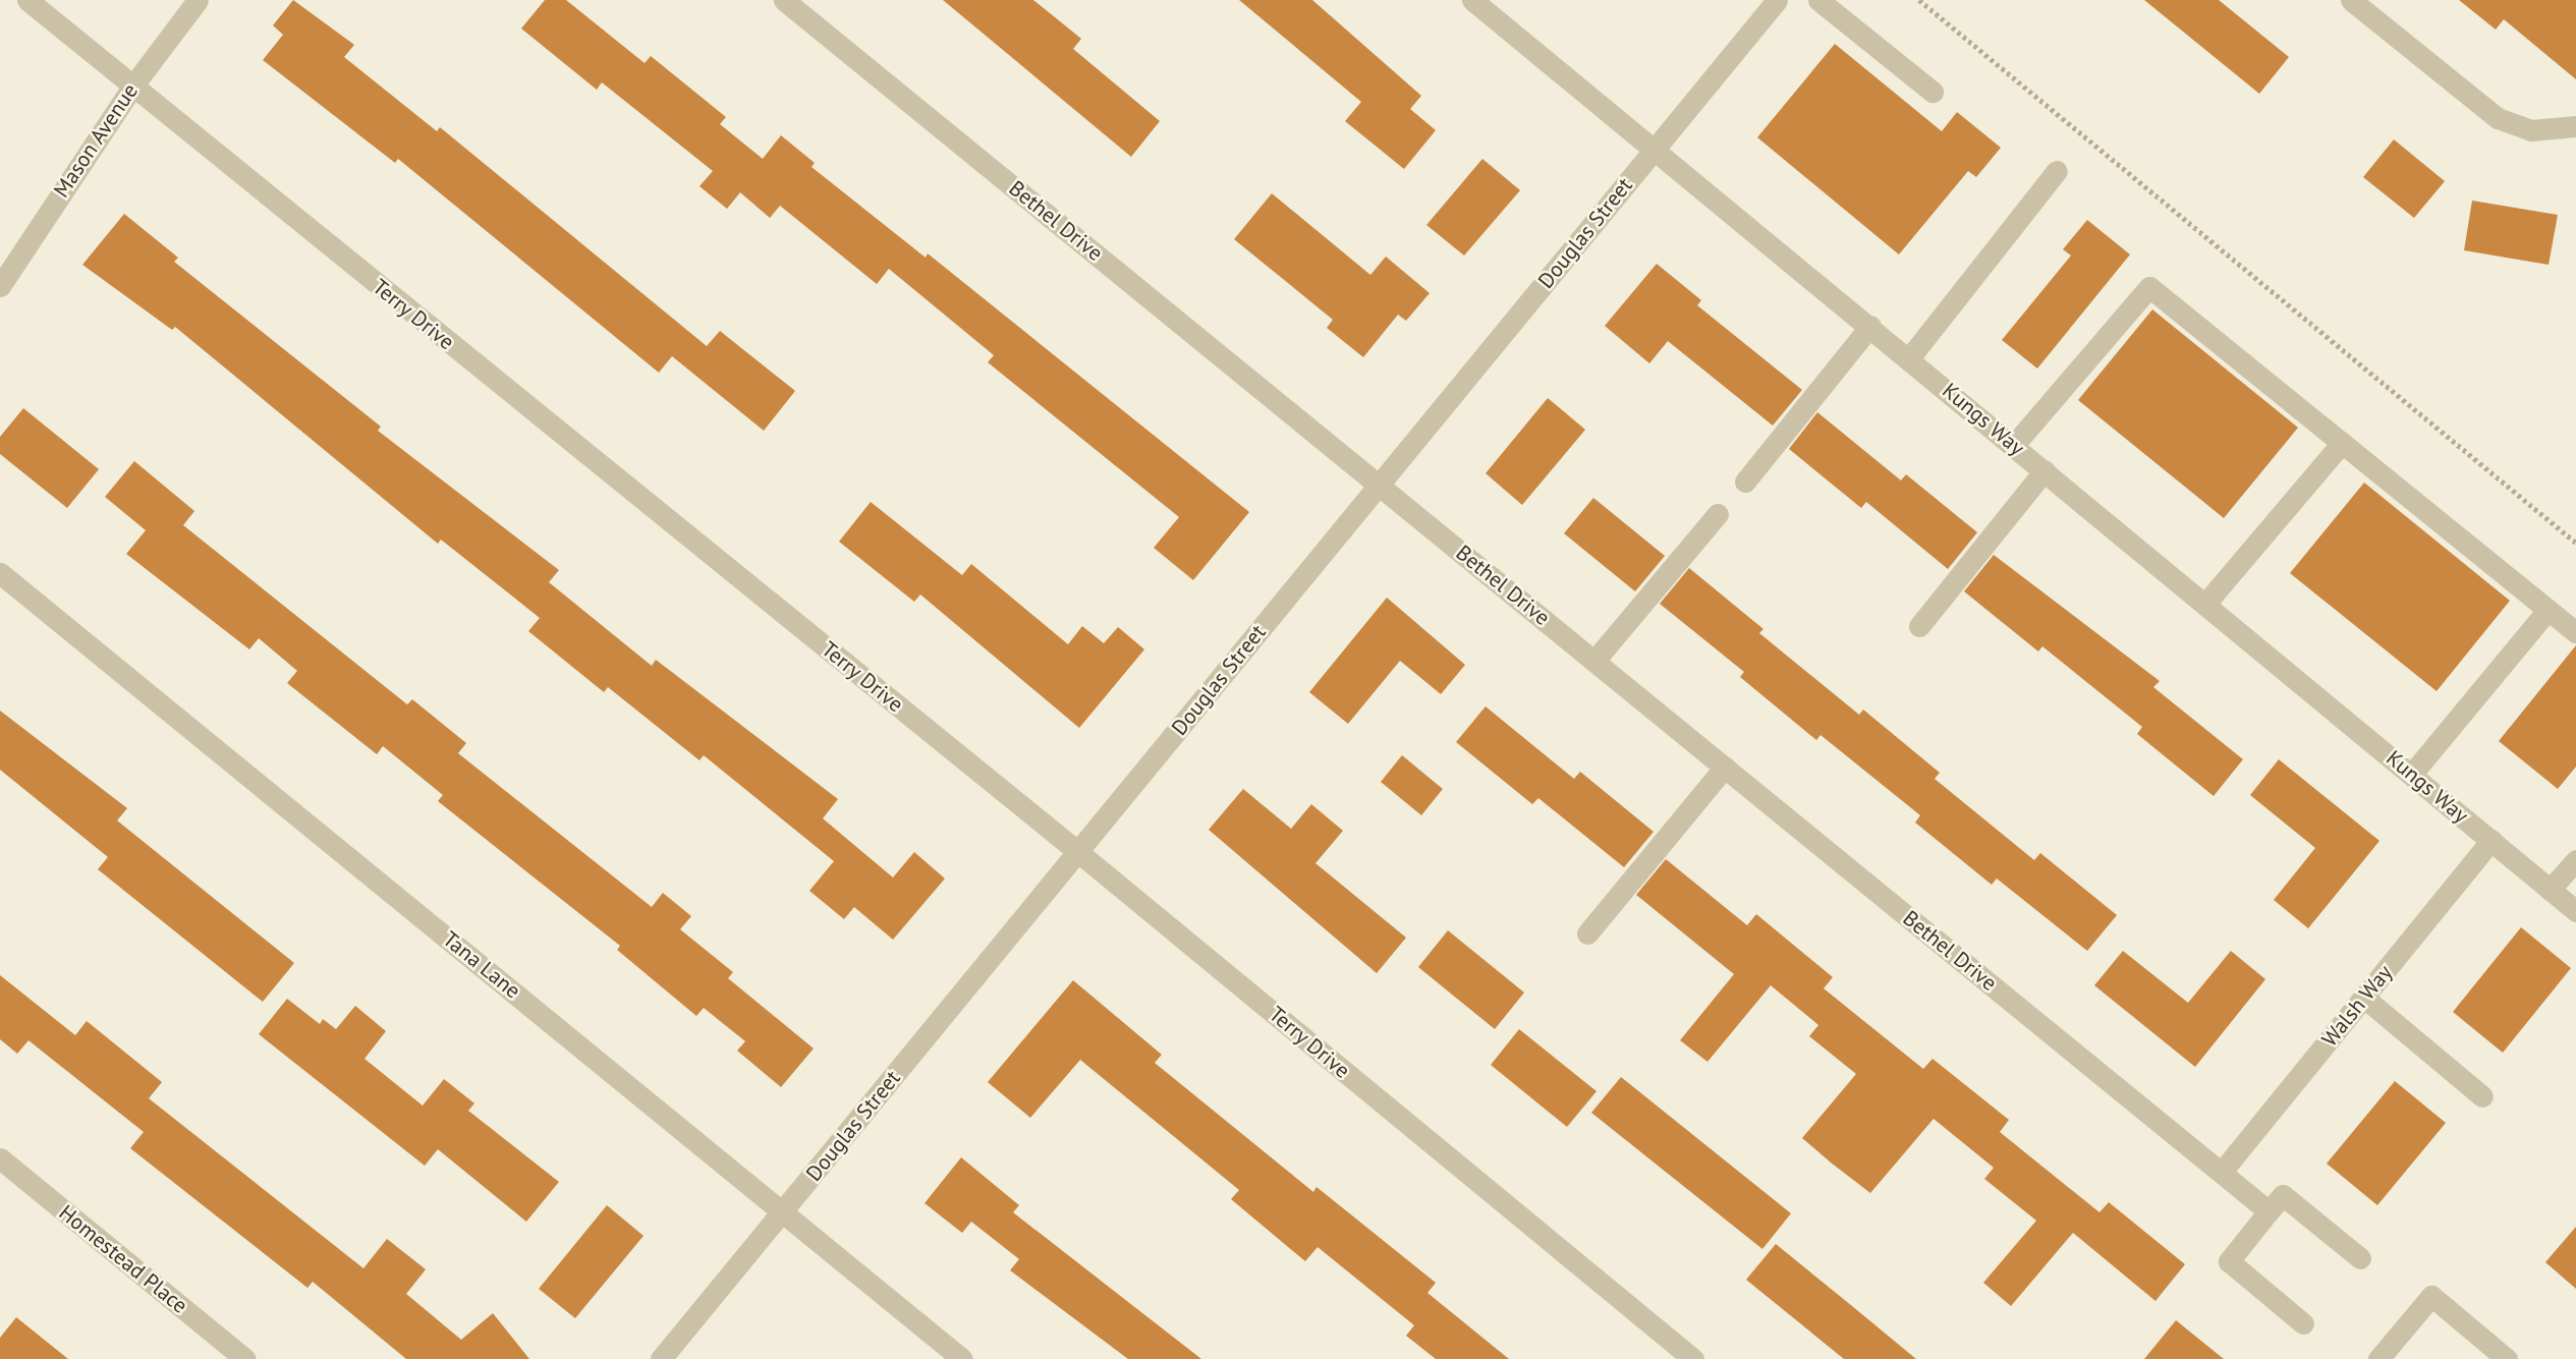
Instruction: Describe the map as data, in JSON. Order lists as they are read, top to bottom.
{
  "streets": {
    "street": [
      "Mason Avenue",
      "Bethel Drive",
      "Douglas Street",
      "Terry Drive",
      "Kungs Way",
      "Tana Lane",
      "Walsh Way",
      "Homestead Place"
    ]
  },
  "crossings": [
    ["Mason Avenue", "Terry Drive"],
    ["Bethel Drive", "Douglas Street"],
    ["Bethel Drive", "Walsh Way"],
    ["Douglas Street", "Terry Drive"],
    ["Douglas Street", "Kungs Way"],
    ["Douglas Street", "Tana Lane"],
    ["Kungs Way", "Walsh Way"]
  ]
}
